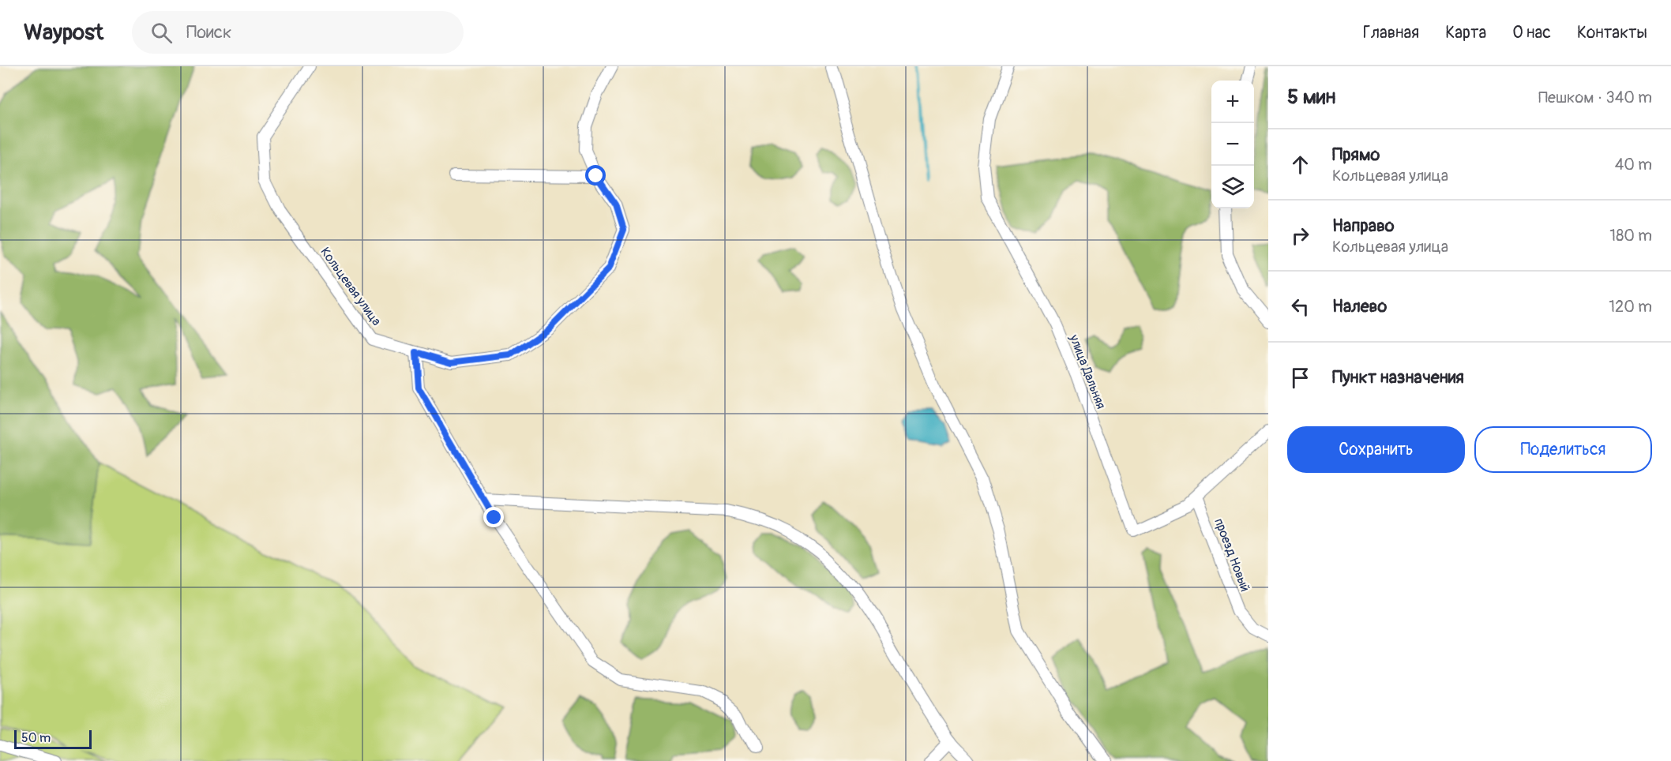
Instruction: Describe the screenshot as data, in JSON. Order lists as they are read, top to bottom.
{
  "streets": {
    "street": ["Кольцевая улица", "улица Дальняя", "проезд Новый"]
  },
  "crossings": [
    ["улица Дальняя", "проезд Новый"]
  ],
  "scale_bar": "50 m",
  "page": {
    "header": "Waypost",
    "search": "Поиск",
    "nav": [
      "Главная",
      "Карта",
      "О нас",
      "Контакты"
    ],
    "heading": ["5 мин", "Пешком · 340 m"],
    "map_buttons": ["+", "−"],
    "list": [
      ["Прямо", "Кольцевая улица", "40 m"],
      ["Направо", "Кольцевая улица", "180 m"],
      ["Налево", "120 m"],
      "Пункт назначения"
    ],
    "buttons": ["Сохранить", "Поделиться"],
    "scale": "50 m"
  }
}
